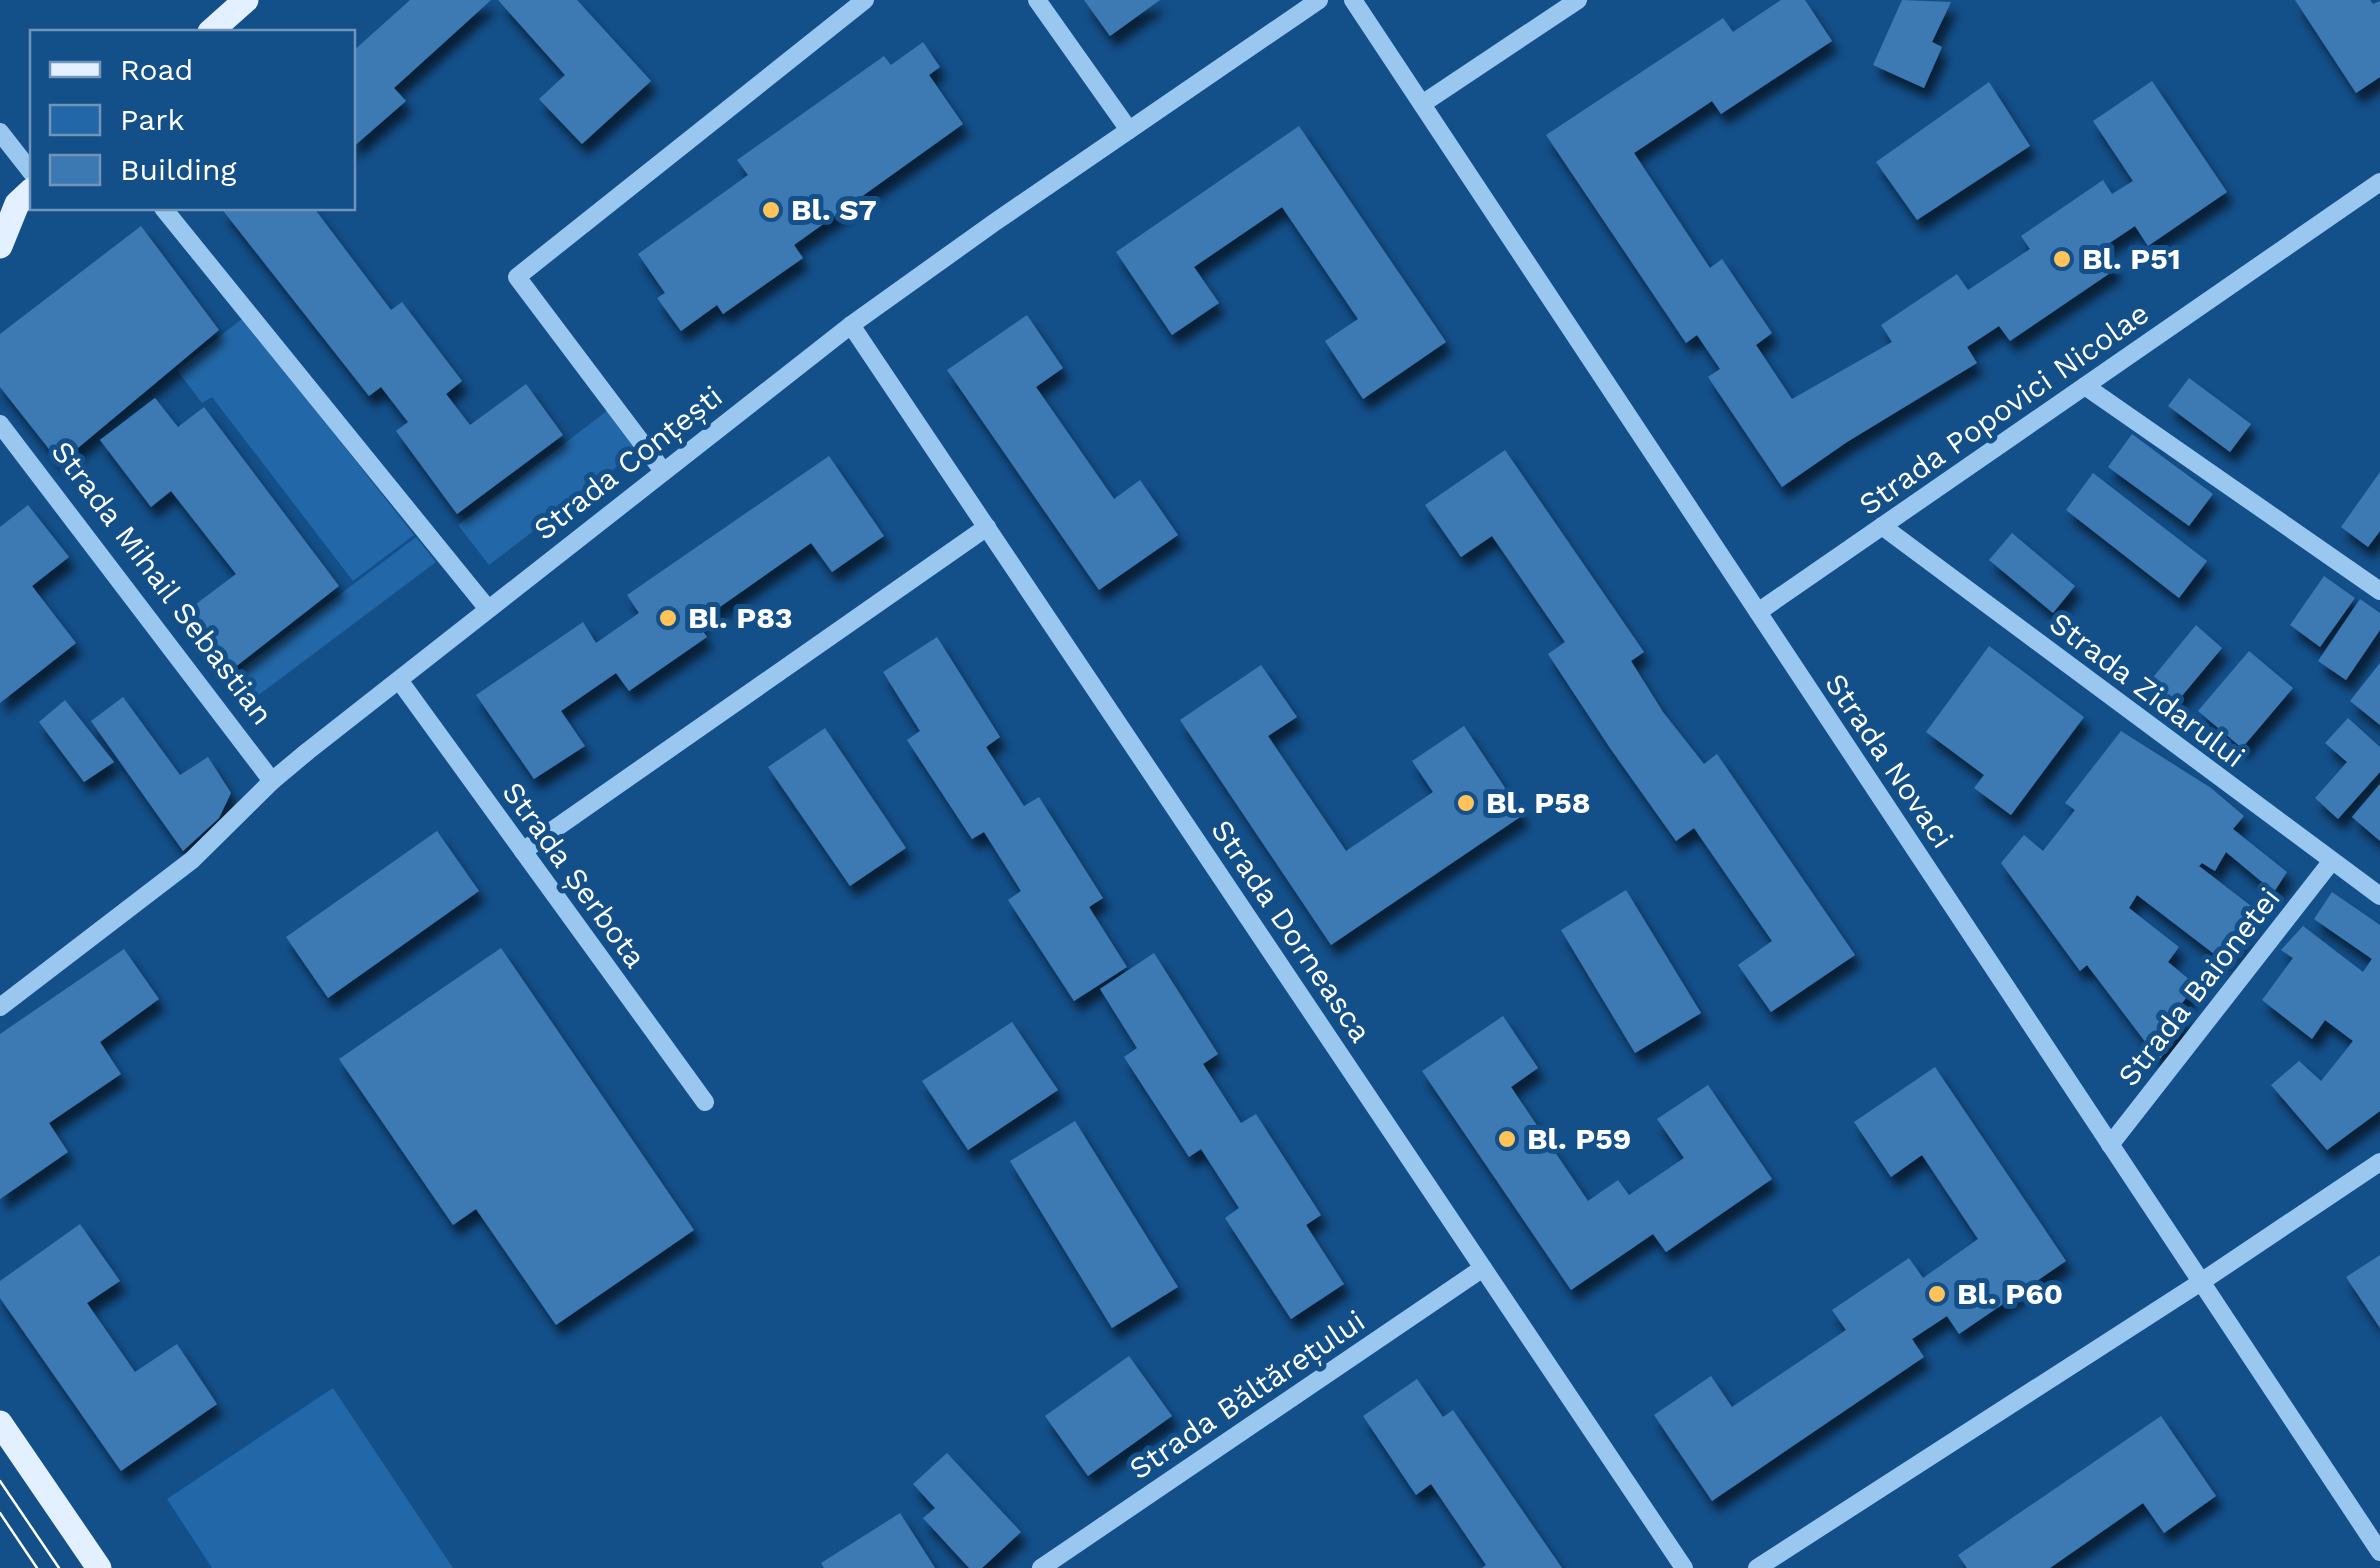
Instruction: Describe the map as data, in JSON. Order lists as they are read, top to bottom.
{
  "streets": {
    "street": [
      "Strada Popovici Nicolae",
      "Strada Conțești",
      "Strada Mihail Sebastian",
      "Strada Zidarului",
      "Strada Novaci",
      "Strada Șerbota",
      "Strada Dorneasca",
      "Strada Baionetei",
      "Strada Băltărețului"
    ]
  },
  "crossings": [
    ["Strada Popovici Nicolae", "Strada Zidarului"],
    ["Strada Popovici Nicolae", "Strada Novaci"],
    ["Strada Conțești", "Strada Mihail Sebastian"],
    ["Strada Conțești", "Strada Șerbota"],
    ["Strada Conțești", "Strada Dorneasca"],
    ["Strada Zidarului", "Strada Baionetei"],
    ["Strada Novaci", "Strada Baionetei"],
    ["Strada Dorneasca", "Strada Băltărețului"]
  ],
  "places": [
    "Bl. S7",
    "Bl. P51",
    "Bl. P83",
    "Bl. P58",
    "Bl. P59",
    "Bl. P60"
  ],
  "legend": ["Road", "Park", "Building"]
}
